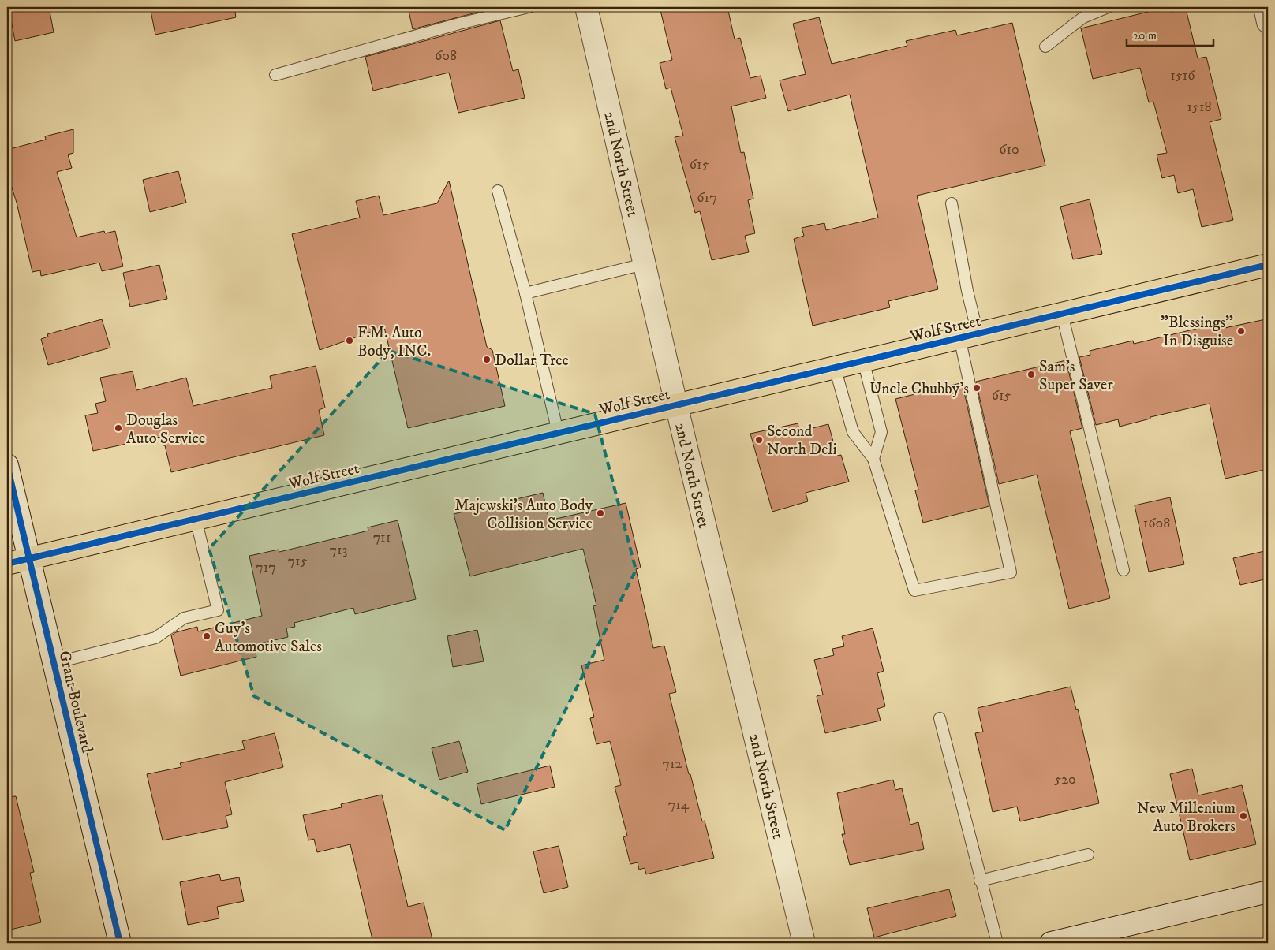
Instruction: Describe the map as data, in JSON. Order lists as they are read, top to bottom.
{
  "streets": {
    "main road": ["Wolf Street"],
    "street": ["2nd North Street", "Grant Boulevard"]
  },
  "crossings": [
    ["2nd North Street", "Wolf Street"],
    ["Wolf Street", "Grant Boulevard"]
  ],
  "places": [
    "\"Blessings\" In Disguise",
    "F.M. Auto Body, INC.",
    "Dollar Tree",
    "Sam's Super Saver",
    "Uncle Chubby's",
    "Douglas Auto Service",
    "Second North Deli",
    "Majewski's Auto Body Collision Service",
    "Guy's Automotive Sales",
    "New Millenium Auto Brokers"
  ],
  "house_numbers": [
    "608",
    "1516",
    "1518",
    "610",
    "615",
    "617",
    "615",
    "1608",
    "711",
    "713",
    "715",
    "717",
    "712",
    "520",
    "714"
  ],
  "scale_bar": "20 m"
}
